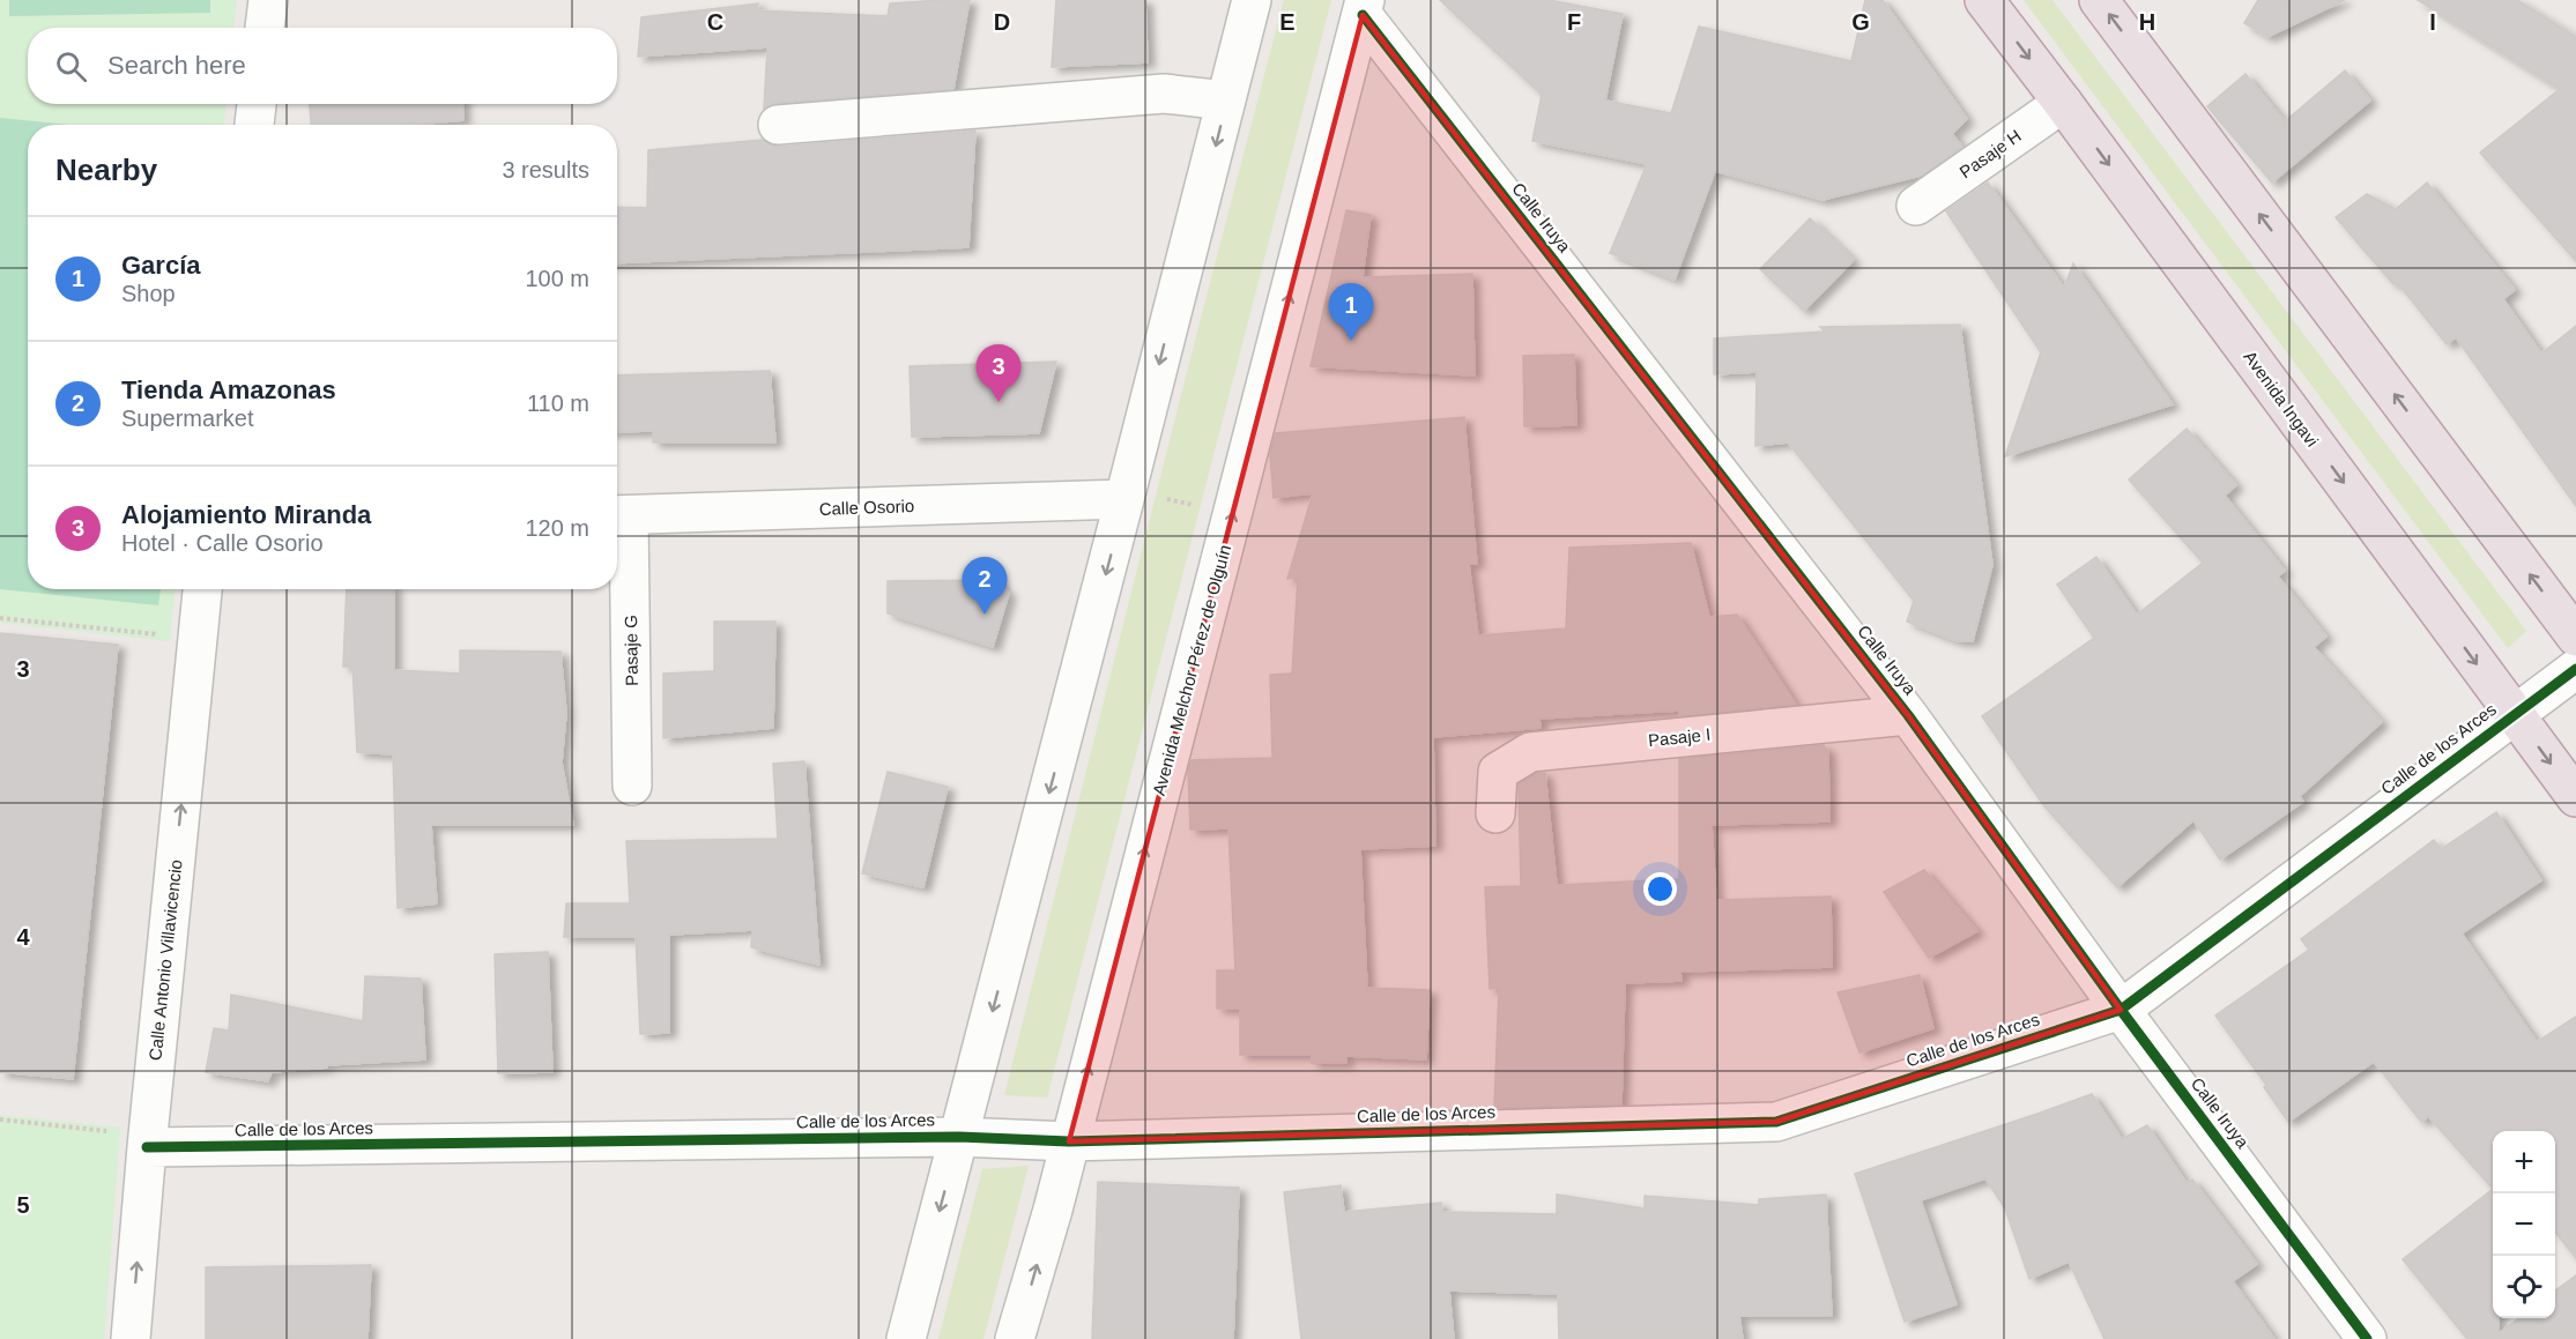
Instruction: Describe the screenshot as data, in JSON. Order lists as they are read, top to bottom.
{
  "streets": {
    "highway": ["Avenida Ingavi"],
    "street": [
      "Pasaje H",
      "Calle Iruya",
      "Calle Osorio",
      "Pasaje G",
      "Avenida Melchor Pérez de Olguín",
      "Pasaje I",
      "Calle de los Arces",
      "Calle Antonio Villavicencio"
    ]
  },
  "crossings": [
    ["Pasaje H", "Avenida Ingavi"],
    ["Calle Iruya", "Avenida Melchor Pérez de Olguín"],
    ["Calle Iruya", "Pasaje I"],
    ["Calle Iruya", "Calle de los Arces"],
    ["Avenida Ingavi", "Calle de los Arces"],
    ["Calle Osorio", "Pasaje G"],
    ["Avenida Melchor Pérez de Olguín", "Calle de los Arces"],
    ["Calle de los Arces", "Calle Antonio Villavicencio"]
  ],
  "one_way": ["Calle Antonio Villavicencio"],
  "page": {
    "search": "Search here",
    "heading": ["Nearby", "3 results"],
    "list": [
      {
        "mark": "1",
        "name": "García",
        "note": "Shop",
        "value": "100 m"
      },
      {
        "mark": "2",
        "name": "Tienda Amazonas",
        "note": "Supermarket",
        "value": "110 m"
      },
      {
        "mark": "3",
        "name": "Alojamiento Miranda",
        "note": "Hotel · Calle Osorio",
        "value": "120 m"
      }
    ],
    "pins": ["1", "3", "2"],
    "map_buttons": ["+", "−"]
  },
  "grid": {
    "columns": [
      "C",
      "D",
      "E",
      "F",
      "G",
      "H",
      "I"
    ],
    "rows": ["3", "4", "5"]
  }
}
